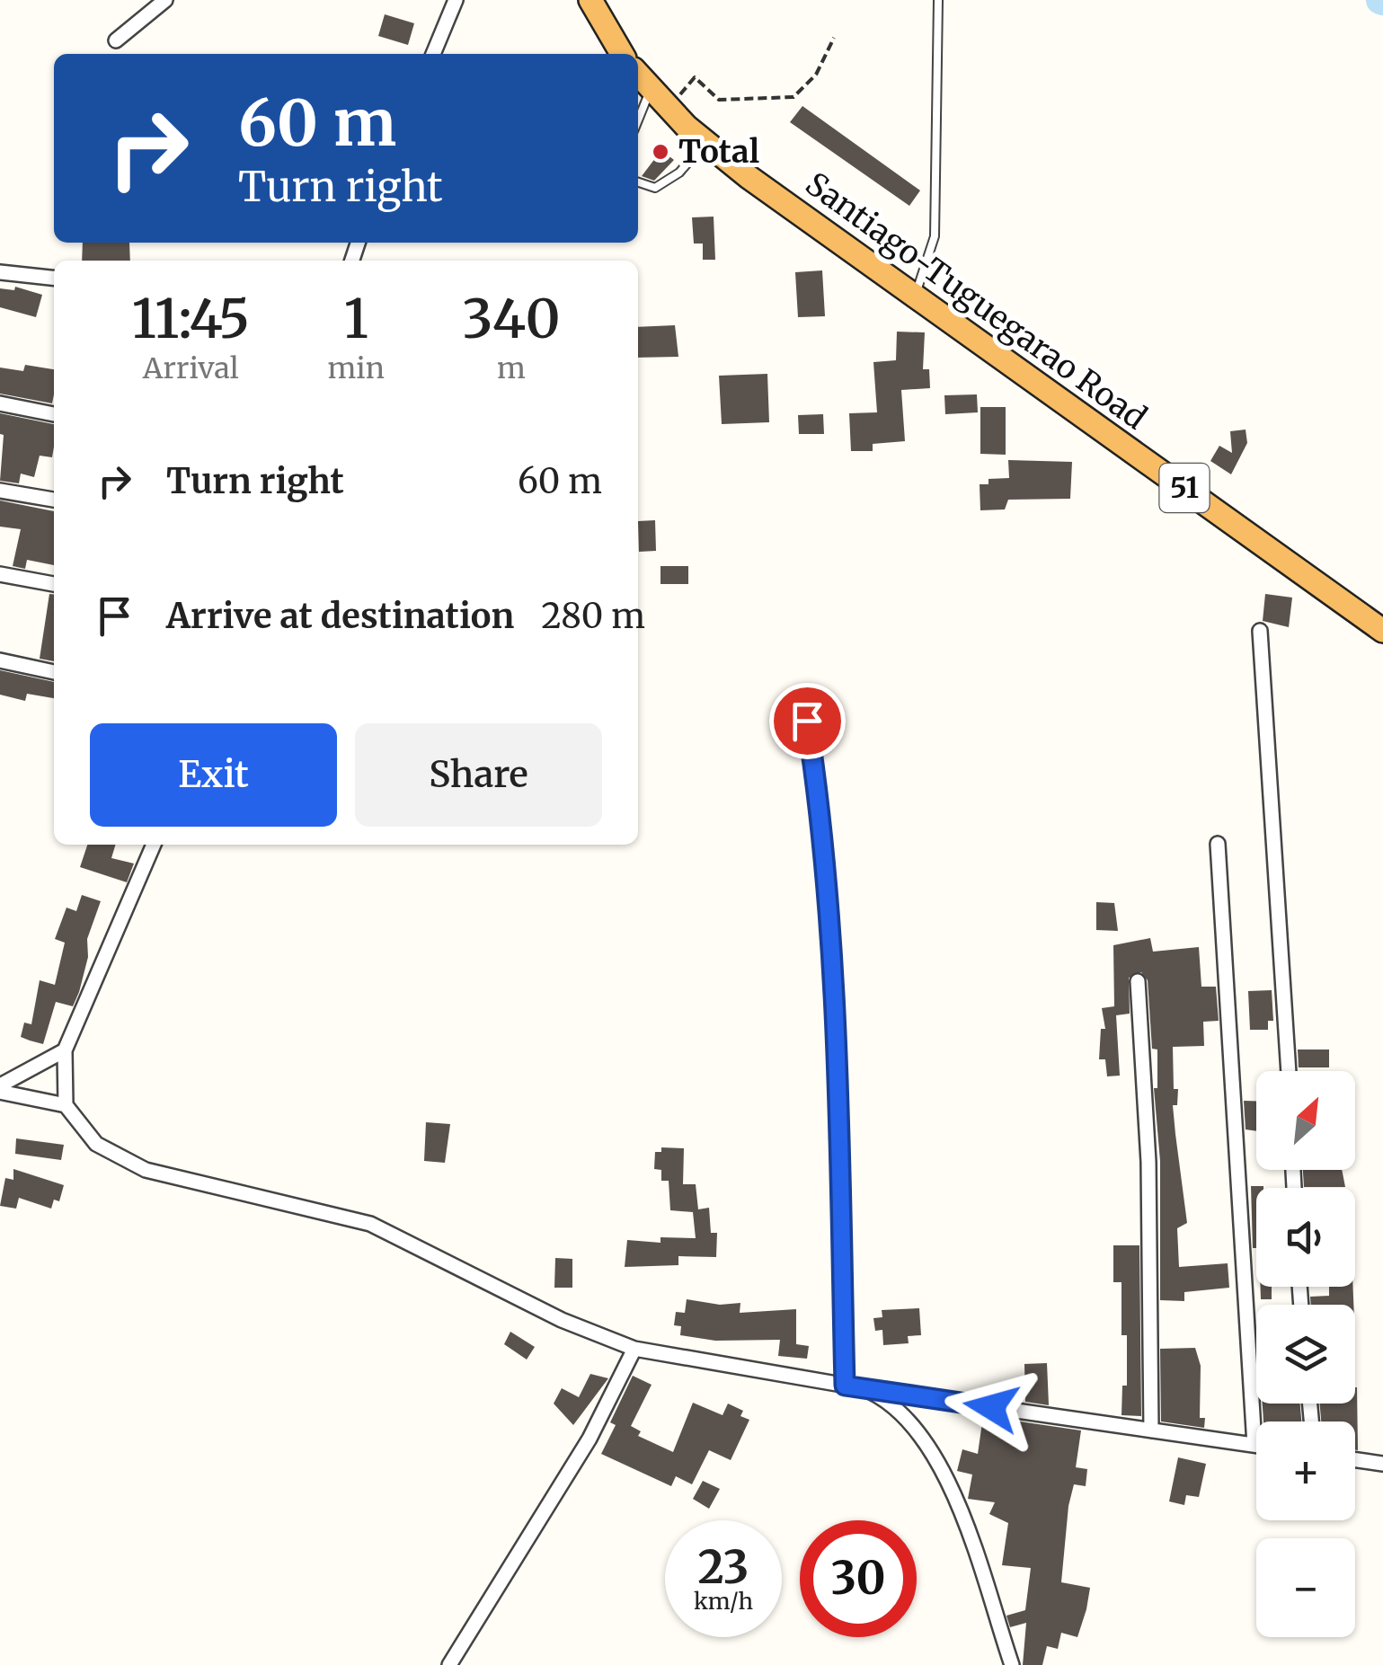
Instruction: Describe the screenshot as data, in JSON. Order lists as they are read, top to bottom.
{
  "streets": {
    "highway": ["Santiago-Tuguegarao Road", "51"]
  },
  "places": ["Total"],
  "north": "top right",
  "page": {
    "turn": ["60 m", "Turn right"],
    "eta": [
      "11:45",
      "Arrival",
      "1",
      "min",
      "340",
      "m"
    ],
    "list": [
      {
        "name": "Turn right",
        "value": "60 m"
      },
      {
        "name": "Arrive at destination",
        "value": "280 m"
      }
    ],
    "buttons": ["Exit", "Share"],
    "map_buttons": ["+", "−"],
    "speed": "23 km/h",
    "limit": "30"
  }
}
